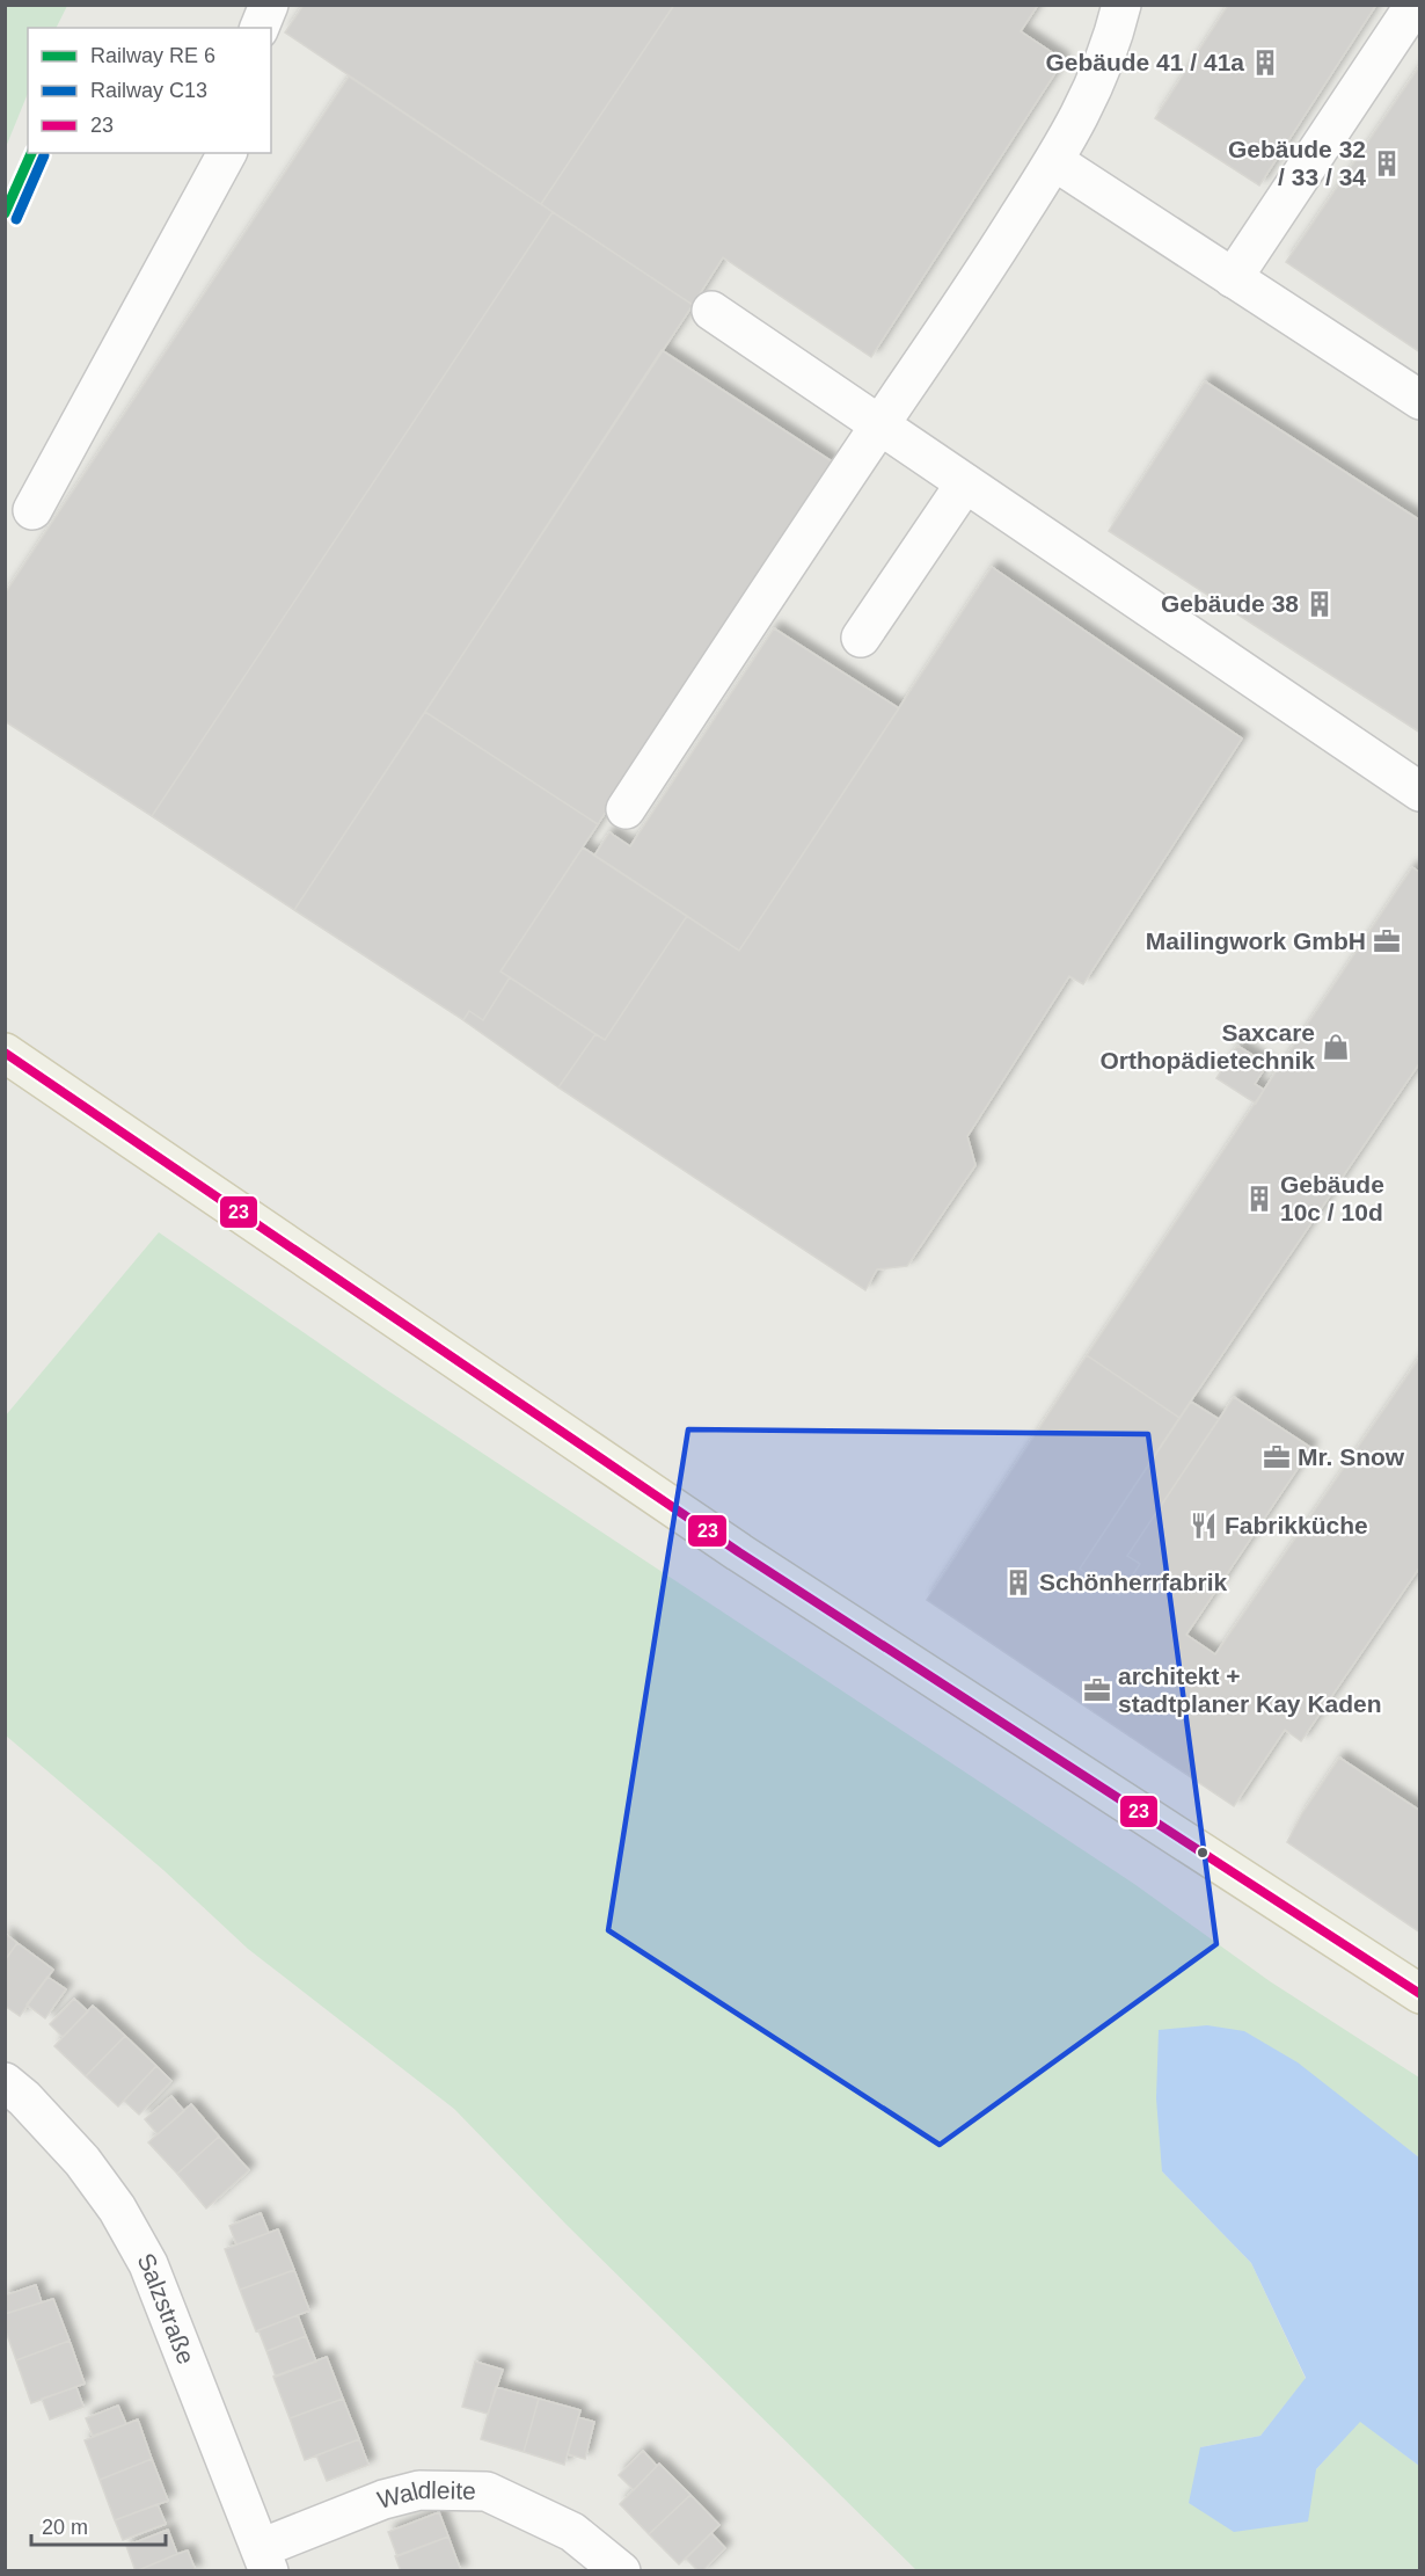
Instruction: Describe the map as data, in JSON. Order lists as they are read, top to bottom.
{
  "streets": {
    "street": ["Salzstraße", "Waldleite"]
  },
  "crossings": [
    ["Salzstraße", "Waldleite"]
  ],
  "places": {
    "building": [
      "Gebäude 41 / 41a",
      "Gebäude 32 / 33 / 34",
      "Gebäude 38",
      "Gebäude 10c / 10d",
      "Schönherrfabrik"
    ],
    "office": ["Mailingwork GmbH", "Mr. Snow", "architekt + stadtplaner Kay Kaden"],
    "shop": ["Saxcare Orthopädietechnik"],
    "restaurant": ["Fabrikküche"]
  },
  "lines": ["rail line C13", "transit line 23"],
  "legend": ["Railway RE 6", "Railway C13", "23"],
  "scale_bar": "20 m"
}
